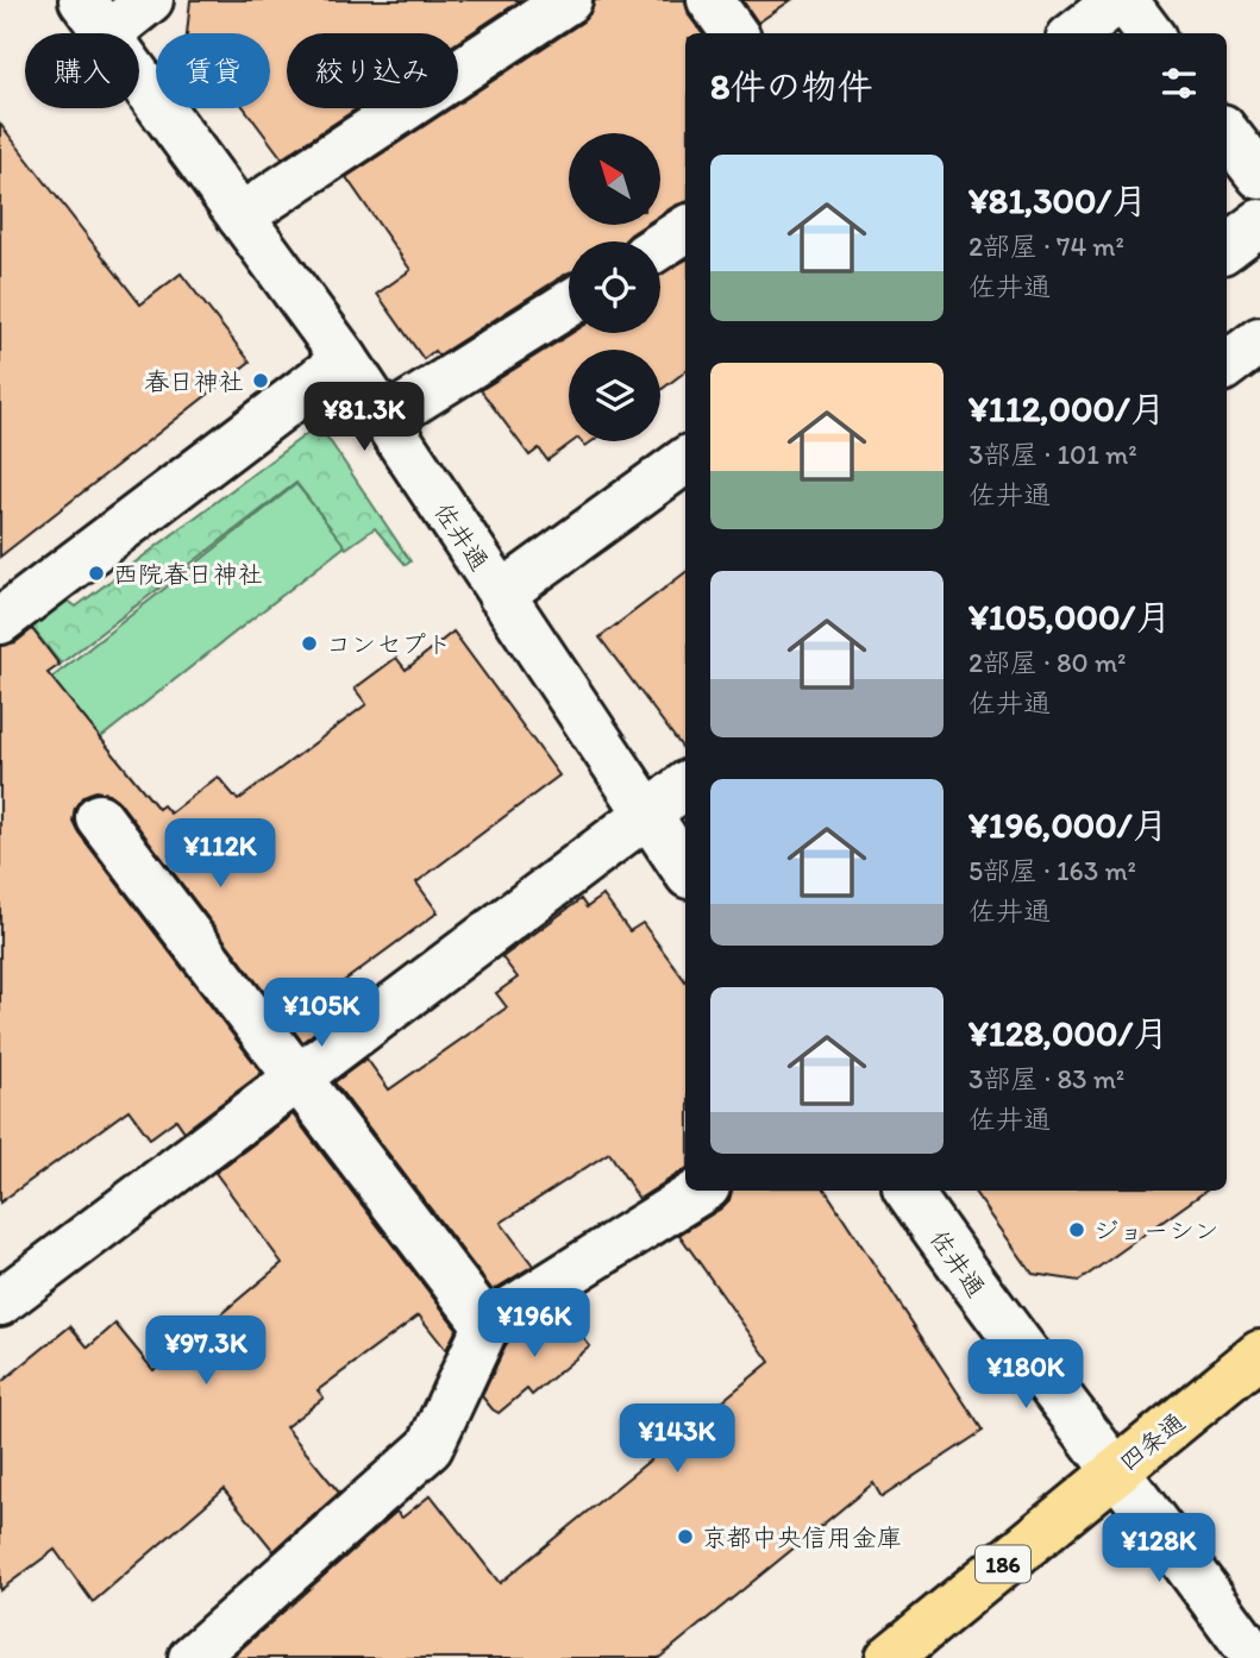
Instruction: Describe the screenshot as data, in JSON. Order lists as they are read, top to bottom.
{
  "streets": {
    "main road": ["四条通", "186"],
    "street": ["佐井通"]
  },
  "crossings": [
    ["佐井通", "四条通"]
  ],
  "places": [
    "春日神社",
    "西院春日神社",
    "コンセプト",
    "ジョーシン",
    "京都中央信用金庫"
  ],
  "north": "top left",
  "page": {
    "chip": ["購入", "賃貸", "絞り込み"],
    "heading": "8件の物件",
    "list": [
      {
        "name": "¥81,300/月",
        "note": "2部屋 · 74 m² · 佐井通"
      },
      {
        "name": "¥112,000/月",
        "note": "3部屋 · 101 m² · 佐井通"
      },
      {
        "name": "¥105,000/月",
        "note": "2部屋 · 80 m² · 佐井通"
      },
      {
        "name": "¥196,000/月",
        "note": "5部屋 · 163 m² · 佐井通"
      },
      {
        "name": "¥128,000/月",
        "note": "3部屋 · 83 m² · 佐井通"
      }
    ],
    "price": [
      "¥81.3K",
      "¥112K",
      "¥105K",
      "¥196K",
      "¥97.3K",
      "¥180K",
      "¥143K",
      "¥128K"
    ]
  }
}
